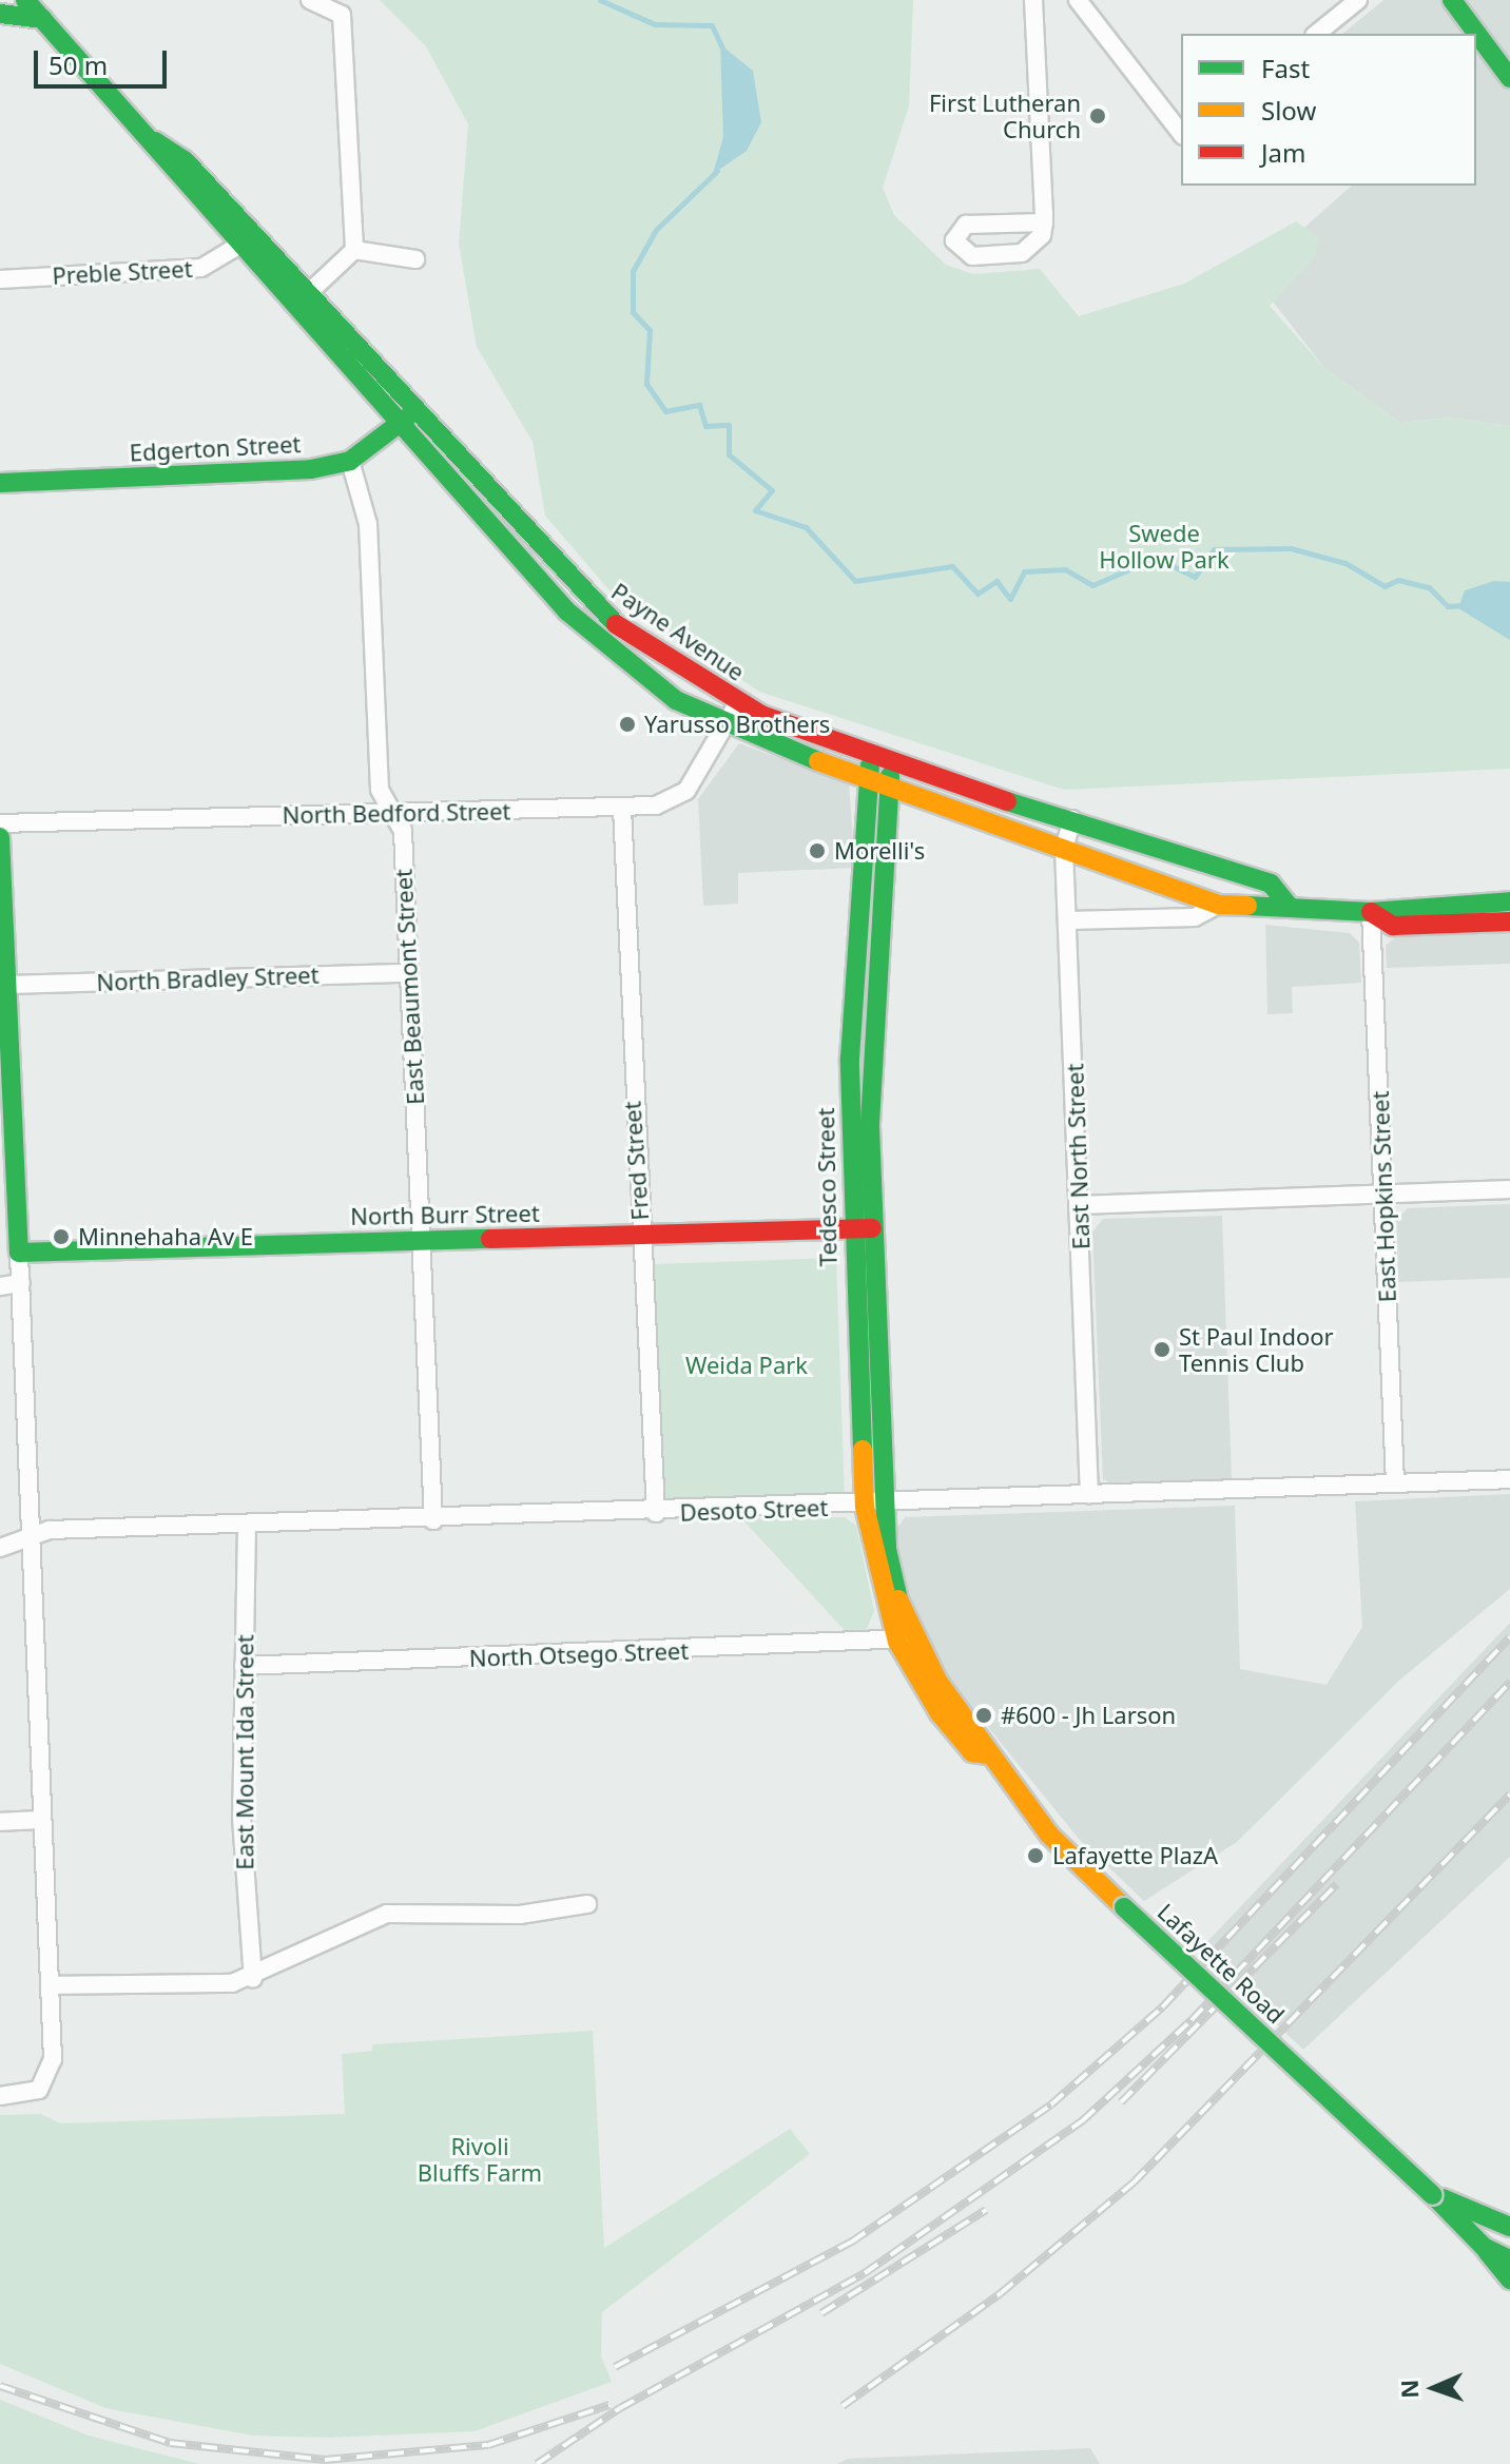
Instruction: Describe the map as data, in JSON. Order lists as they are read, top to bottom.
{
  "streets": {
    "street": [
      "Preble Street",
      "Edgerton Street",
      "Payne Avenue",
      "North Bedford Street",
      "North Bradley Street",
      "East Beaumont Street",
      "East North Street",
      "Fred Street",
      "Tedesco Street",
      "East Hopkins Street",
      "North Burr Street",
      "Desoto Street",
      "North Otsego Street",
      "East Mount Ida Street",
      "Lafayette Road"
    ]
  },
  "crossings": [
    ["Preble Street", "Payne Avenue"],
    ["Edgerton Street", "Payne Avenue"],
    ["Edgerton Street", "East Beaumont Street"],
    ["Payne Avenue", "North Bedford Street"],
    ["Payne Avenue", "East North Street"],
    ["Payne Avenue", "Tedesco Street"],
    ["Payne Avenue", "East Hopkins Street"],
    ["North Bedford Street", "East Beaumont Street"],
    ["North Bedford Street", "Fred Street"],
    ["North Bradley Street", "East Beaumont Street"],
    ["East Beaumont Street", "North Burr Street"],
    ["East Beaumont Street", "Desoto Street"],
    ["East North Street", "Desoto Street"],
    ["Fred Street", "North Burr Street"],
    ["Fred Street", "Desoto Street"],
    ["Tedesco Street", "North Burr Street"],
    ["Tedesco Street", "Desoto Street"],
    ["Tedesco Street", "Lafayette Road"],
    ["East Hopkins Street", "Desoto Street"],
    ["Desoto Street", "East Mount Ida Street"],
    ["North Otsego Street", "East Mount Ida Street"],
    ["North Otsego Street", "Lafayette Road"]
  ],
  "parks": ["Swede Hollow Park", "Weida Park", "Rivoli Bluffs Farm"],
  "places": [
    "First Lutheran Church",
    "Yarusso Brothers",
    "Morelli's",
    "Minnehaha Av E",
    "St Paul Indoor Tennis Club",
    "#600 - Jh Larson",
    "Lafayette PlazA"
  ],
  "legend": ["Fast", "Slow", "Jam"],
  "scale_bar": "50 m",
  "north": "left"
}
